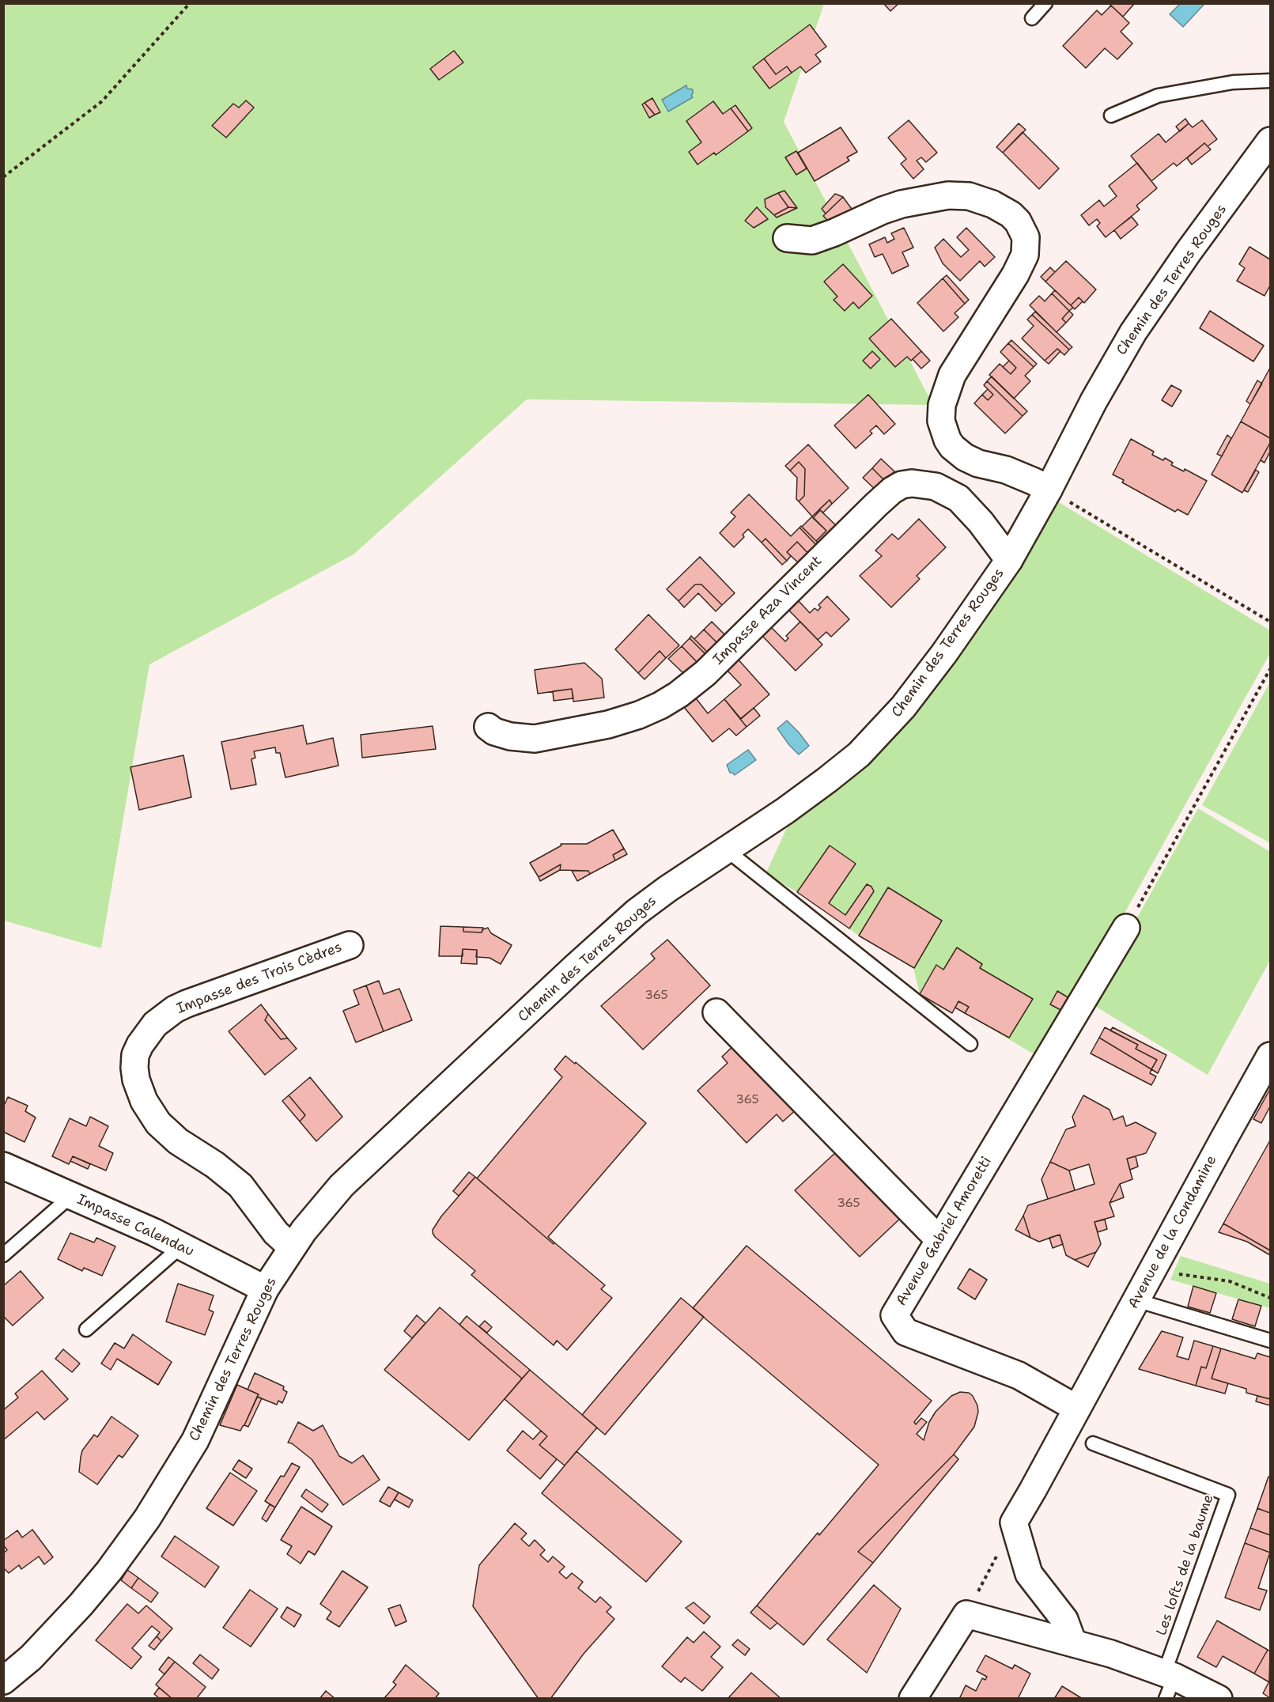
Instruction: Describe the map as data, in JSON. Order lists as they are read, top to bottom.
{
  "streets": {
    "street": [
      "Chemin des Terres Rouges",
      "Impasse Aza Vincent",
      "Impasse des Trois Cèdres",
      "Impasse Calendau",
      "Avenue Gabriel Amoretti",
      "Avenue de la Condamine"
    ],
    "lane": ["Les lofts de la baume"]
  },
  "crossings": [
    ["Chemin des Terres Rouges", "Impasse Aza Vincent"],
    ["Chemin des Terres Rouges", "Impasse des Trois Cèdres"],
    ["Chemin des Terres Rouges", "Impasse Calendau"],
    ["Avenue Gabriel Amoretti", "Avenue de la Condamine"]
  ],
  "house_numbers": ["365", "365", "365"]
}
